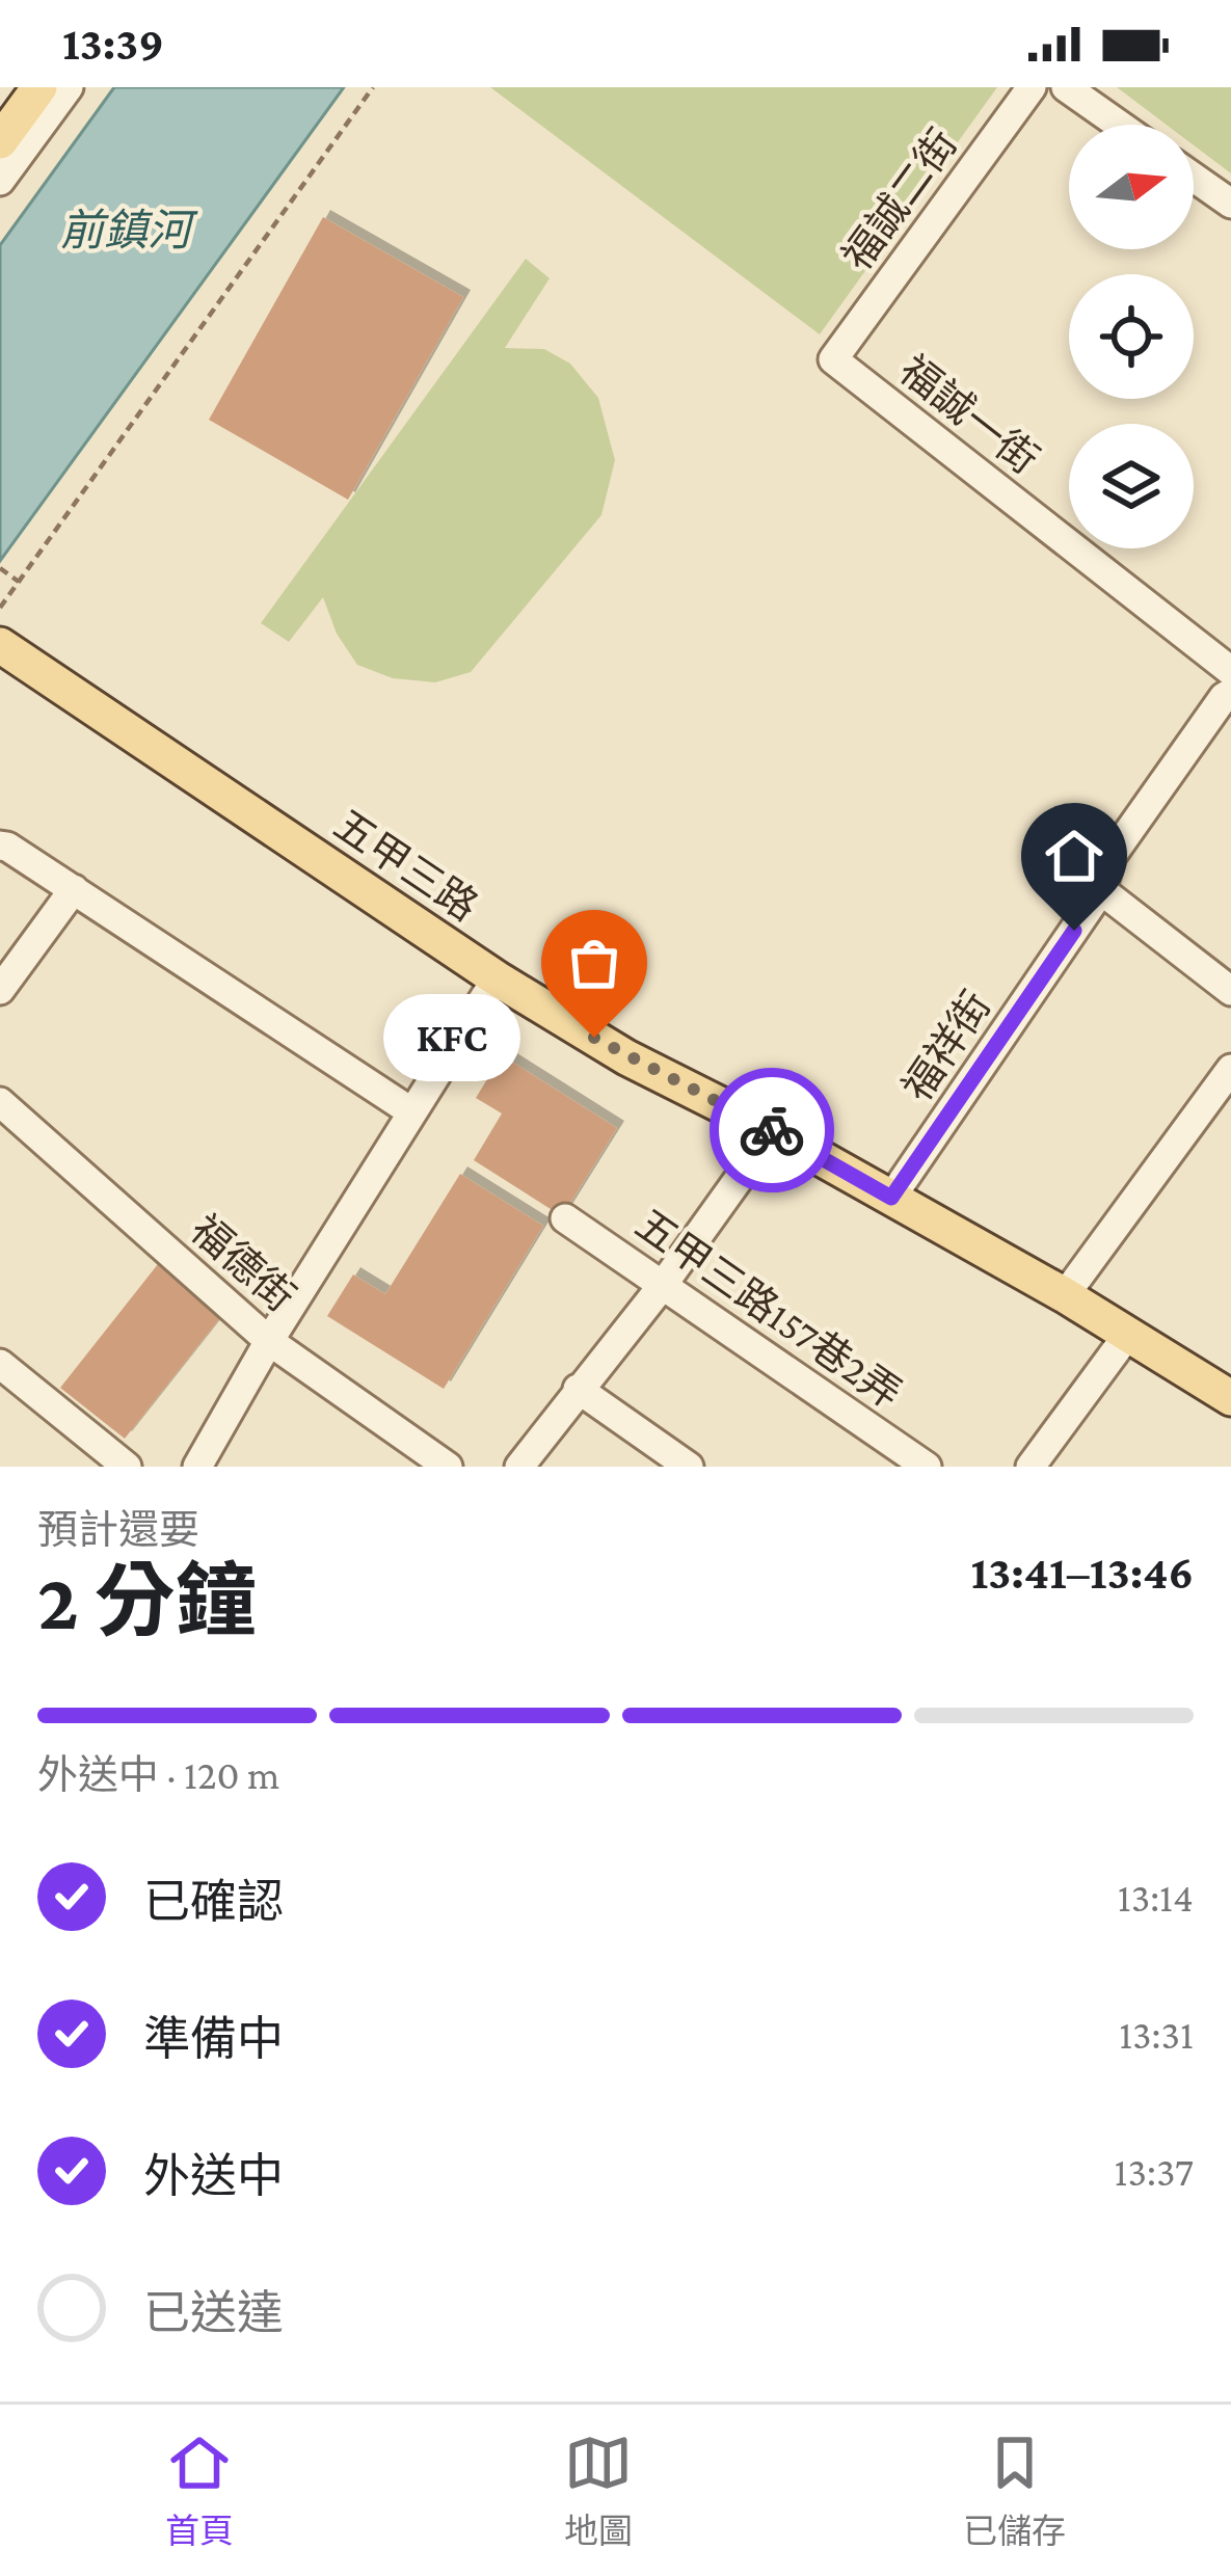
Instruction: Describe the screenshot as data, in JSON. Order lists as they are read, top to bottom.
{
  "streets": {
    "main road": ["五甲三路"],
    "street": [
      "福誠二街",
      "福誠一街",
      "福祥街",
      "福德街",
      "五甲三路157巷2弄"
    ]
  },
  "crossings": [
    ["福誠二街", "福誠一街"],
    ["五甲三路", "福祥街"]
  ],
  "water": ["前鎮河"],
  "places": ["KFC"],
  "north": "right",
  "page": {
    "status": "13:39",
    "bubble": "KFC",
    "heading": ["2 分鐘", "預計還要", "13:41–13:46"],
    "bar": "外送中 · 120 m",
    "list": [
      ["已確認", "13:14"],
      ["準備中", "13:31"],
      ["外送中", "13:37"],
      "已送達"
    ],
    "tabs": ["首頁", "地圖", "已儲存"]
  }
}
